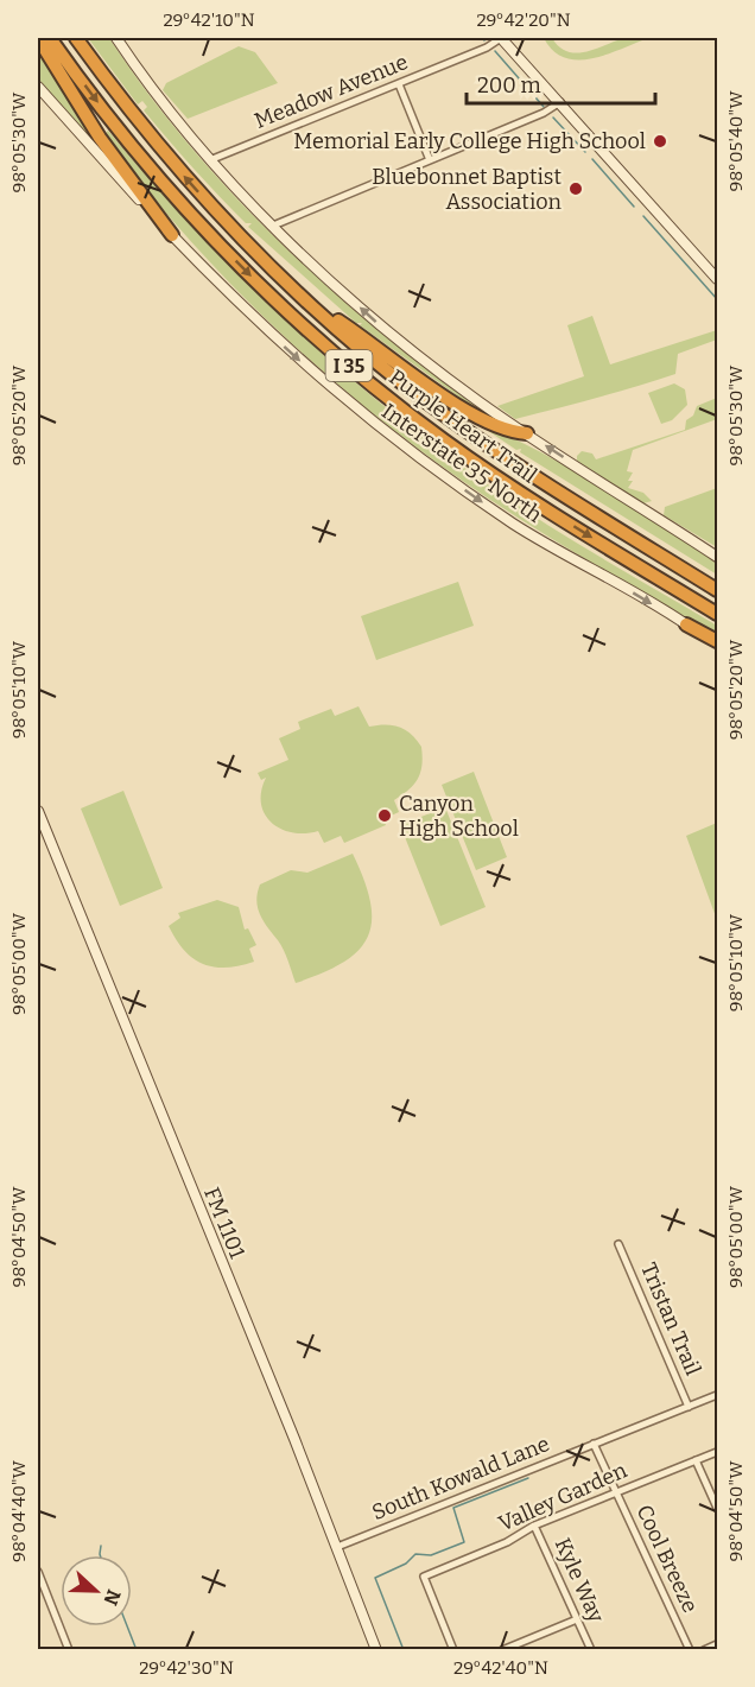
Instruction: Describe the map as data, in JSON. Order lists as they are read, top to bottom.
{
  "streets": {
    "highway": ["I 35", "Purple Heart Trail"],
    "main road": ["Interstate 35 North", "FM 1101"],
    "street": [
      "Meadow Avenue",
      "Tristan Trail",
      "South Kowald Lane",
      "Valley Garden",
      "Cool Breeze",
      "Kyle Way"
    ]
  },
  "crossings": [
    ["FM 1101", "South Kowald Lane"],
    ["Tristan Trail", "South Kowald Lane"],
    ["South Kowald Lane", "Cool Breeze"],
    ["Valley Garden", "Cool Breeze"],
    ["Valley Garden", "Kyle Way"]
  ],
  "places": ["Memorial Early College High School", "Bluebonnet Baptist Association", "Canyon High School"],
  "scale_bar": "200 m",
  "north": "right",
  "coordinates": [
    "29°42'10\"N",
    "29°42'20\"N",
    "98°05'40\"W",
    "98°05'30\"W",
    "98°05'20\"W",
    "98°05'10\"W",
    "98°05'00\"W",
    "98°04'50\"W",
    "98°04'40\"W",
    "29°42'30\"N",
    "29°42'40\"N"
  ]
}
